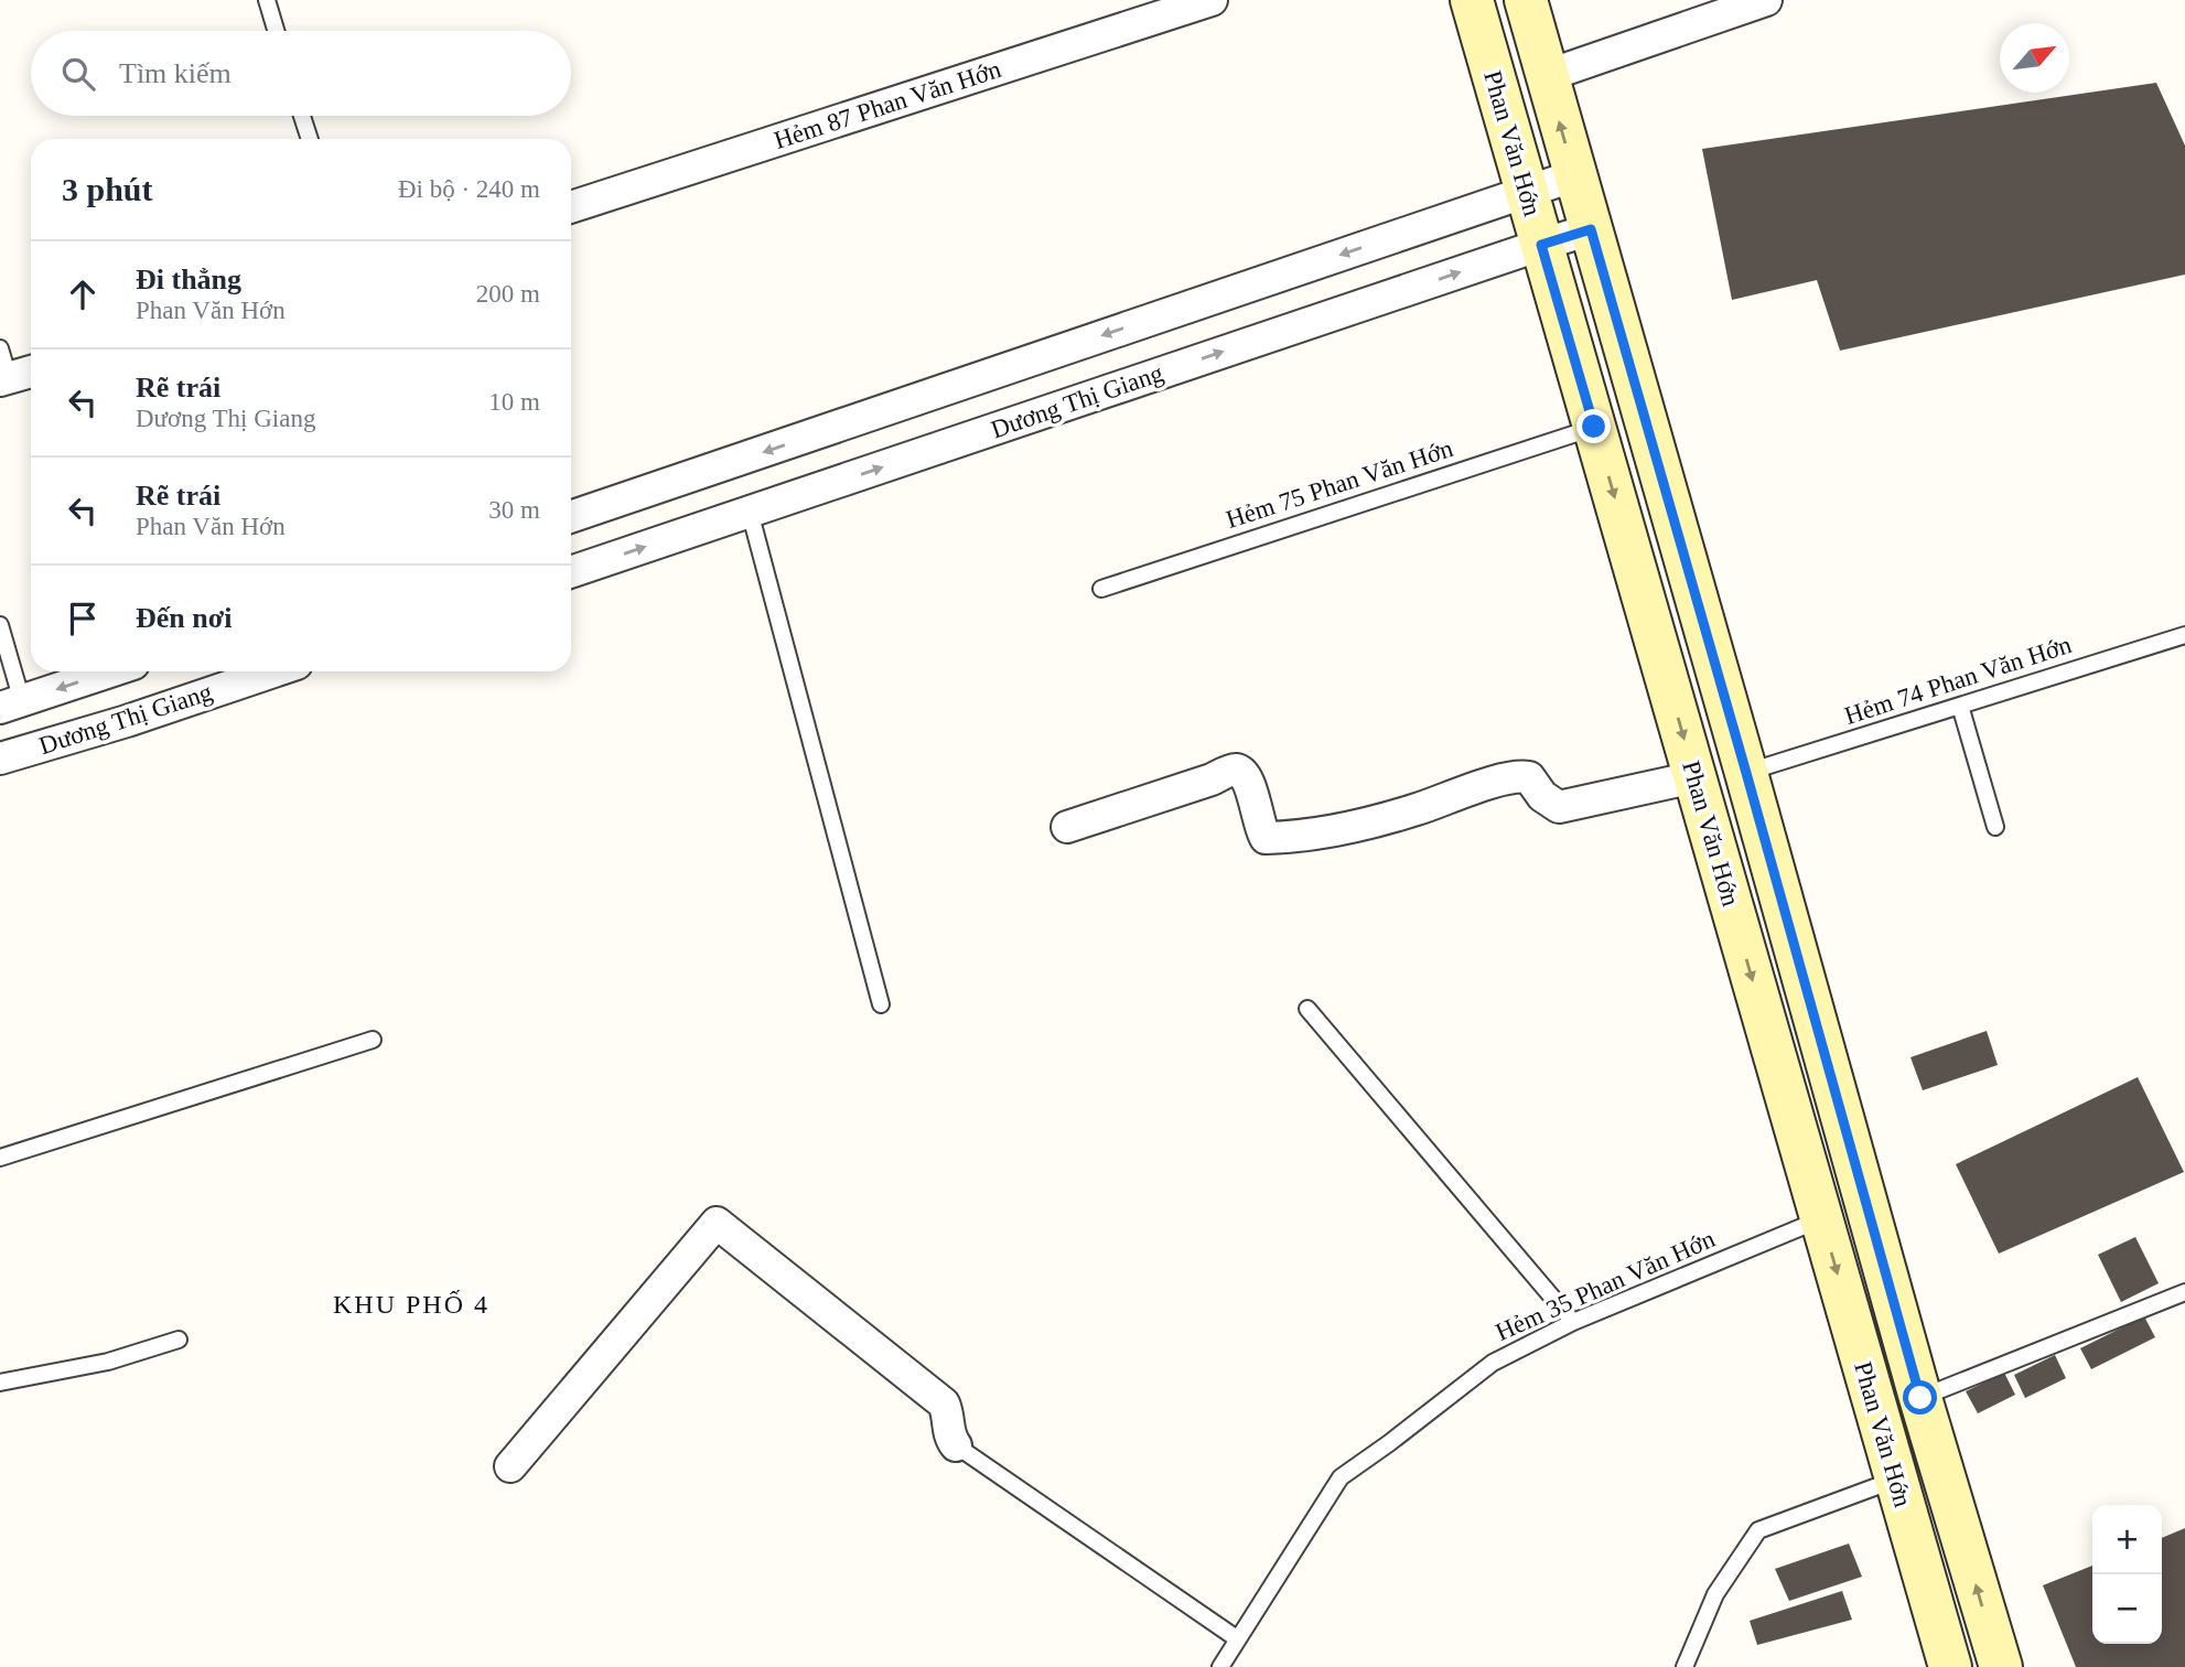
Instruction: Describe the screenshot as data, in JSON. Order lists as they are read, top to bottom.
{
  "streets": {
    "main road": ["Phan Văn Hớn"],
    "street": ["Hẻm 87 Phan Văn Hớn", "Dương Thị Giang"],
    "lane": ["Hẻm 75 Phan Văn Hớn", "Hẻm 74 Phan Văn Hớn", "Hẻm 35 Phan Văn Hớn"]
  },
  "crossings": [
    ["Phan Văn Hớn", "Dương Thị Giang"],
    ["Phan Văn Hớn", "Hẻm 75 Phan Văn Hớn"],
    ["Phan Văn Hớn", "Hẻm 74 Phan Văn Hớn"],
    ["Phan Văn Hớn", "Hẻm 35 Phan Văn Hớn"]
  ],
  "districts": ["KHU PHỐ 4"],
  "north": "top right",
  "page": {
    "search": "Tìm kiếm",
    "heading": ["3 phút", "Đi bộ · 240 m"],
    "list": [
      ["Đi thẳng", "Phan Văn Hớn", "200 m"],
      ["Rẽ trái", "Dương Thị Giang", "10 m"],
      ["Rẽ trái", "Phan Văn Hớn", "30 m"],
      "Đến nơi"
    ],
    "map_buttons": ["+", "−"]
  }
}
